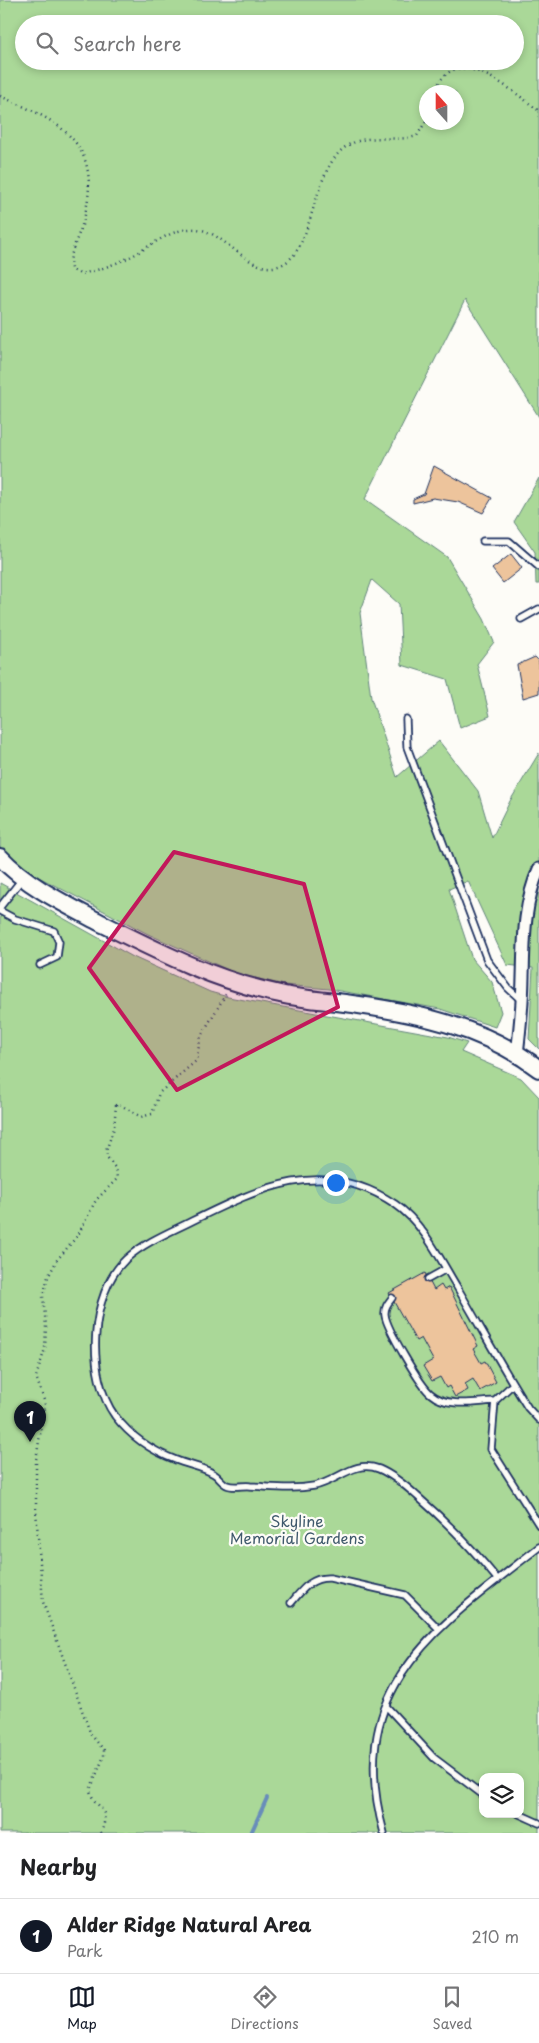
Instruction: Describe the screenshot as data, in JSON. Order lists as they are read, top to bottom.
{
  "parks": ["Skyline Memorial Gardens"],
  "north": "top",
  "page": {
    "search": "Search here",
    "pins": "1",
    "heading": "Nearby",
    "list": [
      {
        "mark": "1",
        "name": "Alder Ridge Natural Area",
        "note": "Park",
        "value": "210 m"
      }
    ],
    "nav": ["Map", "Directions", "Saved"]
  }
}
